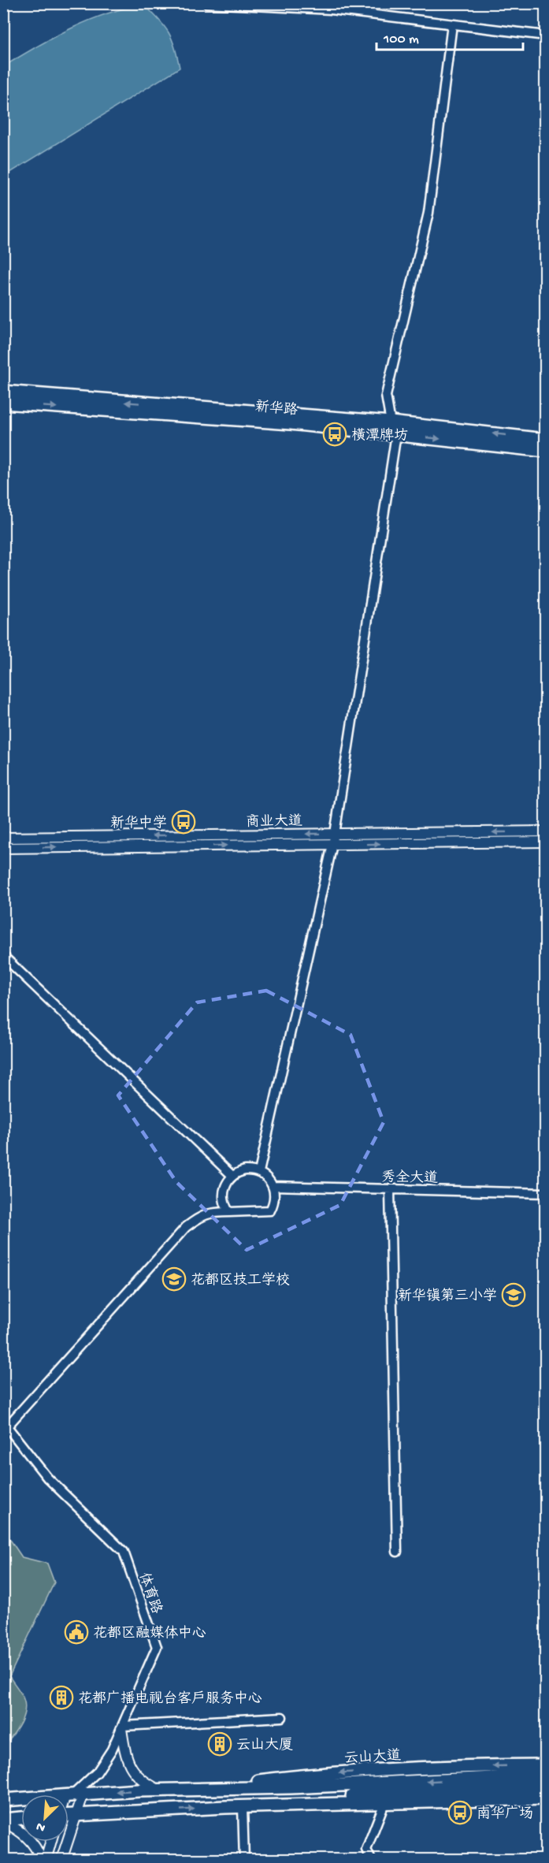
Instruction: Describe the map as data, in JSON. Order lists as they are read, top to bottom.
{
  "streets": {
    "main road": ["新华路", "云山大道"],
    "street": ["商业大道", "秀全大道", "体育路"]
  },
  "crossings": [
    ["体育路", "云山大道"]
  ],
  "places": {
    "bus stop": ["横潭牌坊", "新华中学", "南华广场"],
    "school or university": ["花都区技工学校", "新华镇第三小学"],
    "public building": ["花都区融媒体中心"],
    "building": ["花都广播电视台客户服务中心", "云山大厦"]
  },
  "scale_bar": "100 m",
  "north": "bottom left"
}
